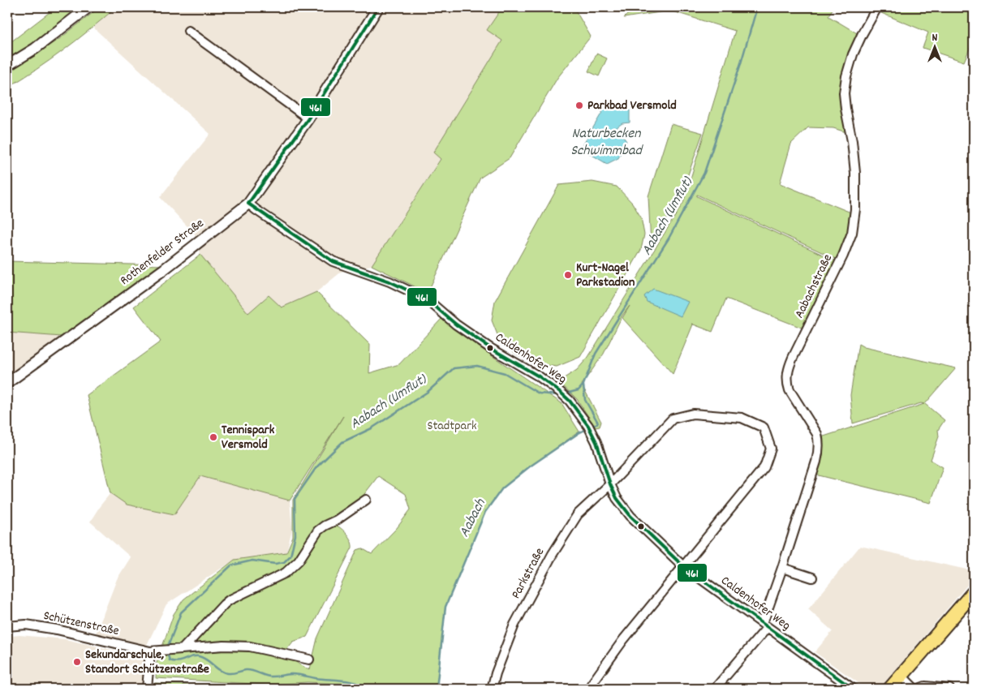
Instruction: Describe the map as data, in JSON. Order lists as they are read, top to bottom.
{
  "streets": {
    "street": [
      "Rothenfelder Straße",
      "Aabachstraße",
      "Caldenhofer Weg",
      "Parkstraße",
      "Schützenstraße"
    ]
  },
  "crossings": [
    ["Rothenfelder Straße", "Caldenhofer Weg"],
    ["Aabachstraße", "Caldenhofer Weg"],
    ["Caldenhofer Weg", "Parkstraße"]
  ],
  "water": ["Naturbecken Schwimmbad", "Aabach (Umflut)", "Aabach"],
  "parks": ["Stadtpark"],
  "places": [
    "Parkbad Versmold",
    "Kurt-Nagel Parkstadion",
    "Tennispark Versmold",
    "Sekundarschule, Standort Schützenstraße"
  ],
  "lines": ["transit line 461"],
  "north": "top"
}
